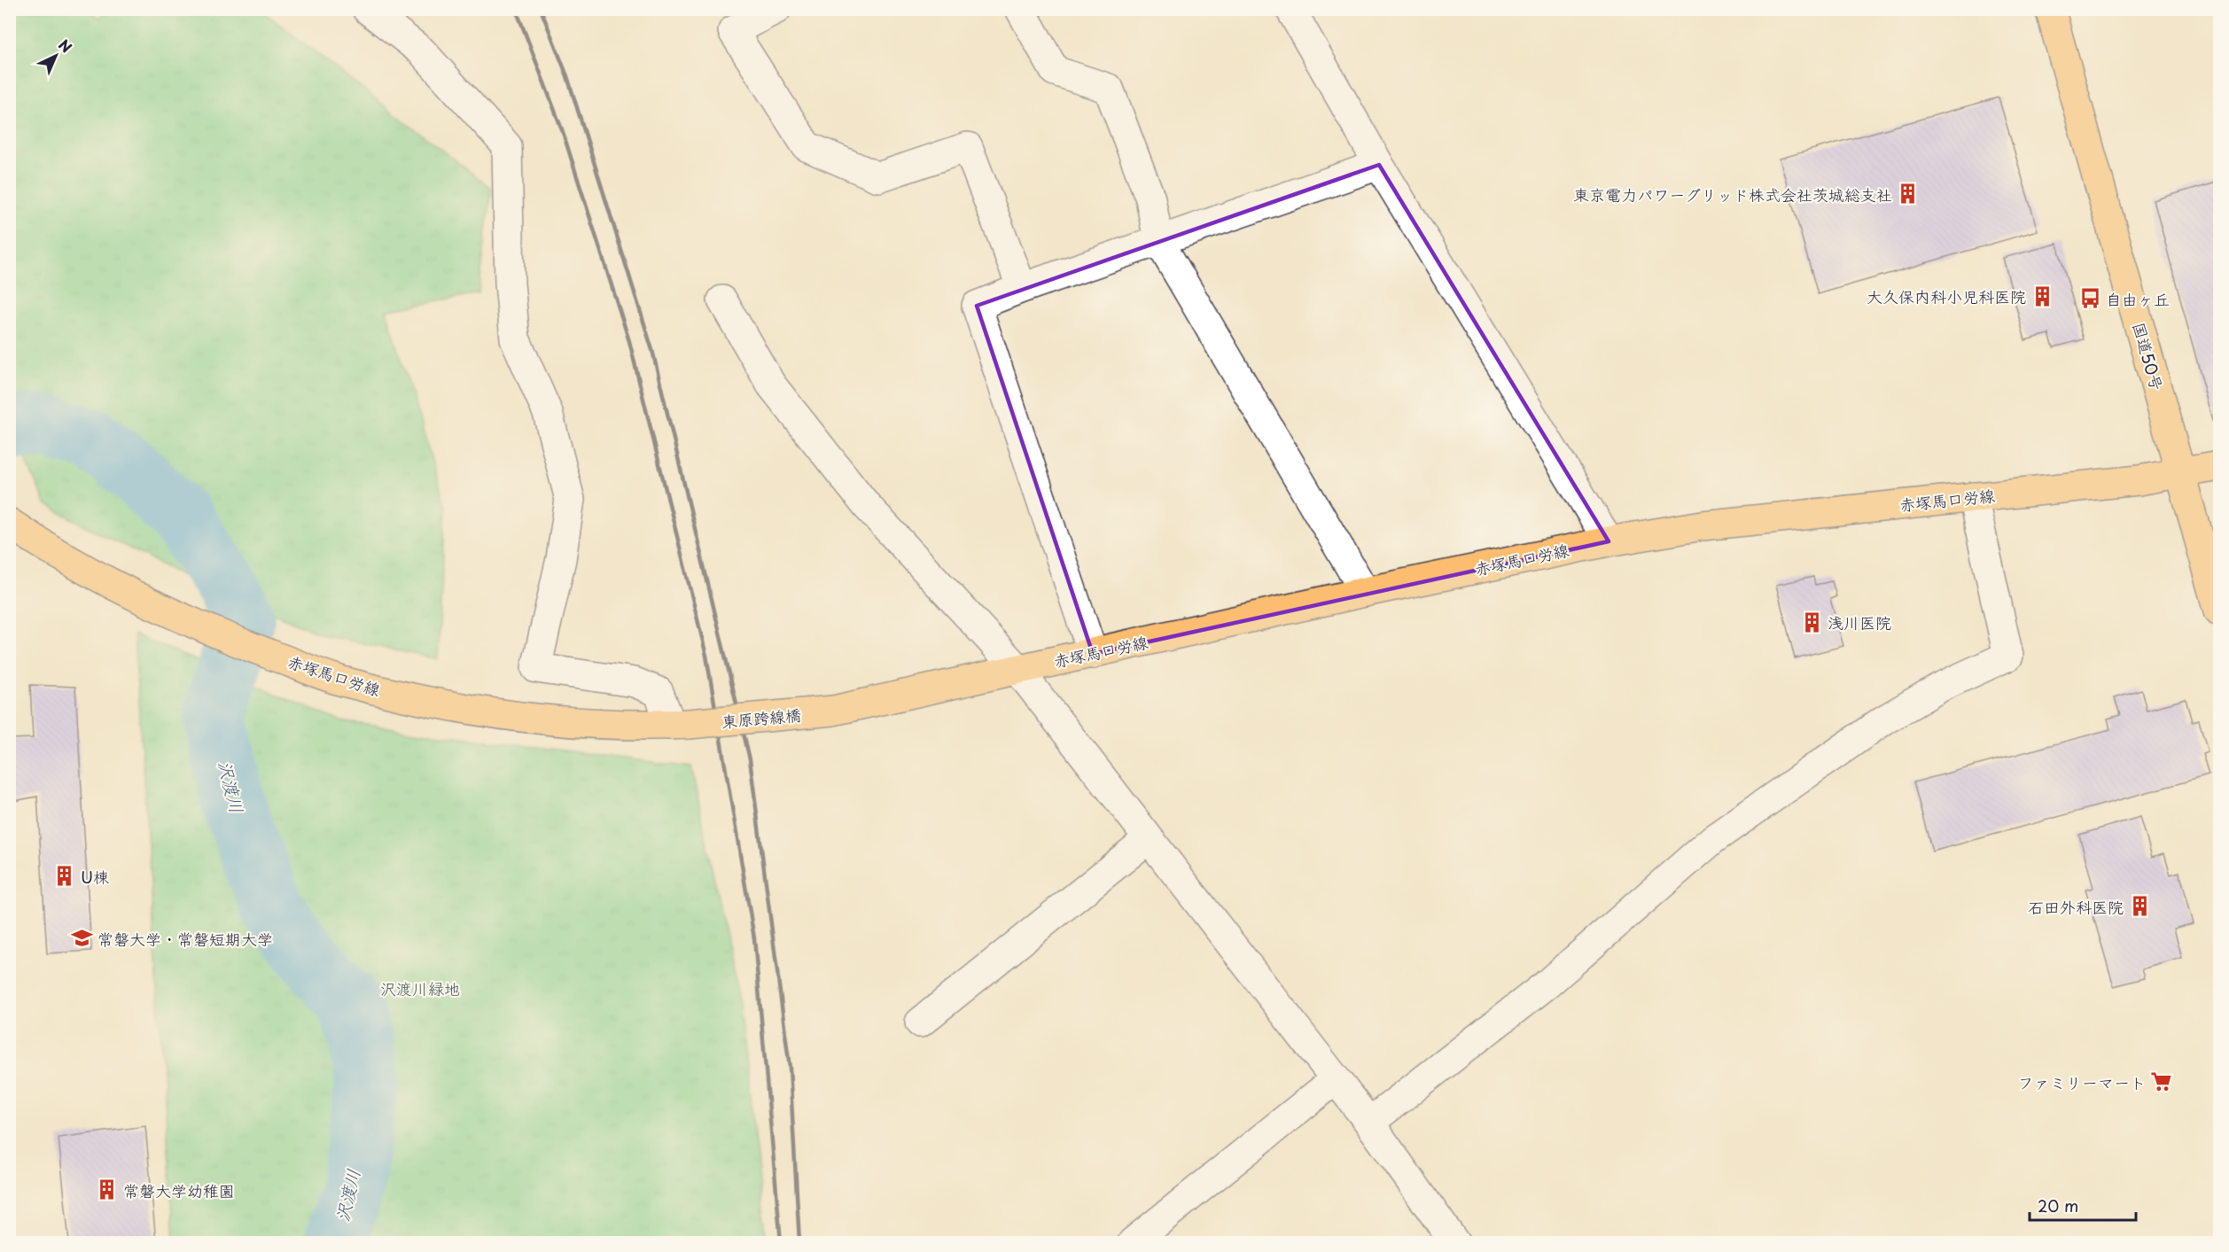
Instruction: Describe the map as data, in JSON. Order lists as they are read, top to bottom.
{
  "streets": {
    "main road": ["国道50号", "赤塚馬口労線", "東原跨線橋"]
  },
  "crossings": [
    ["国道50号", "赤塚馬口労線"],
    ["赤塚馬口労線", "東原跨線橋"]
  ],
  "water": ["沢渡川"],
  "parks": ["沢渡川緑地"],
  "places": {
    "building": [
      "東京電力パワーグリッド株式会社茨城総支社",
      "大久保内科小児科医院",
      "浅川医院",
      "U棟",
      "石田外科医院",
      "常磐大学幼稚園"
    ],
    "bus stop": ["自由ヶ丘"],
    "school or university": ["常磐大学・常磐短期大学"],
    "supermarket": ["ファミリーマート"]
  },
  "scale_bar": "20 m",
  "north": "top right"
}
